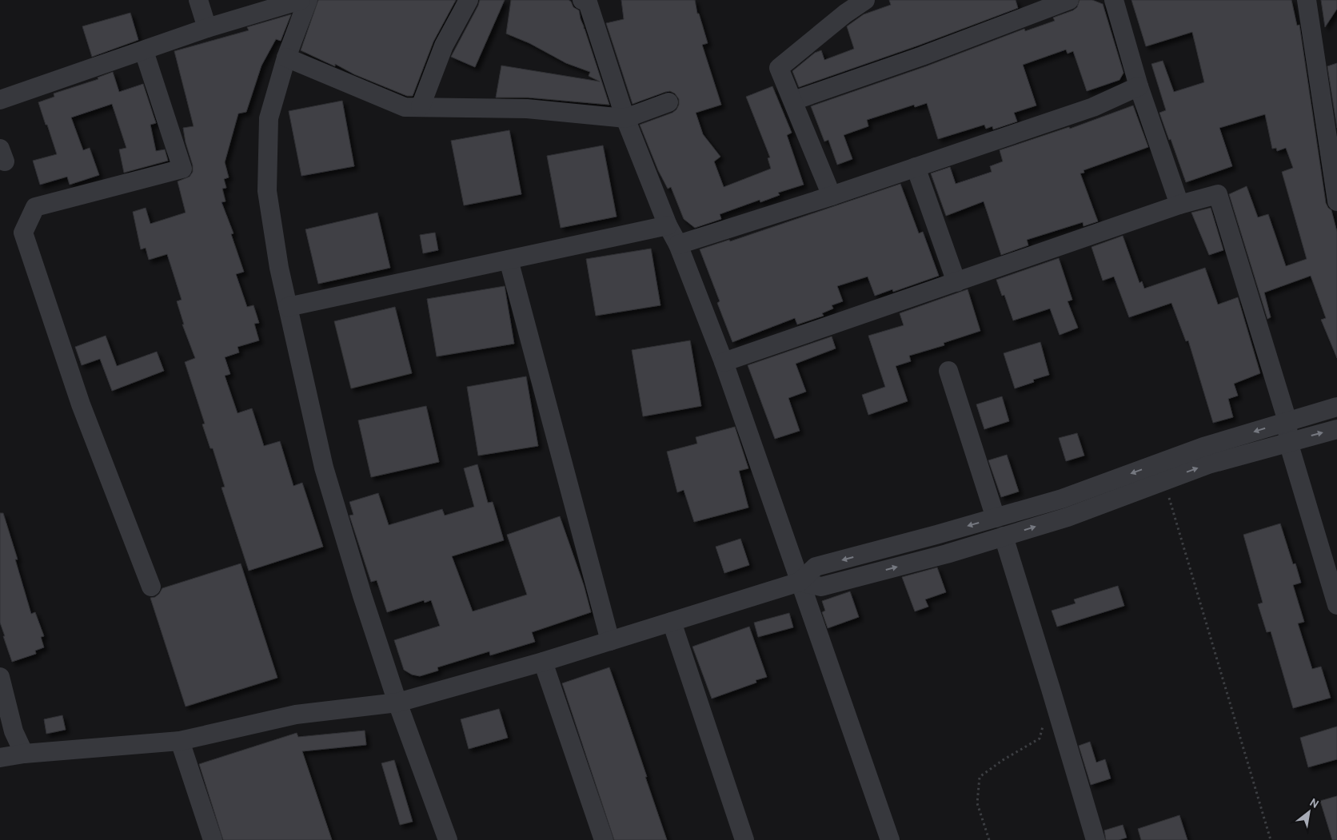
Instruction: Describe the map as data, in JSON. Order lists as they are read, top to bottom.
{
  "north": "top right"
}
